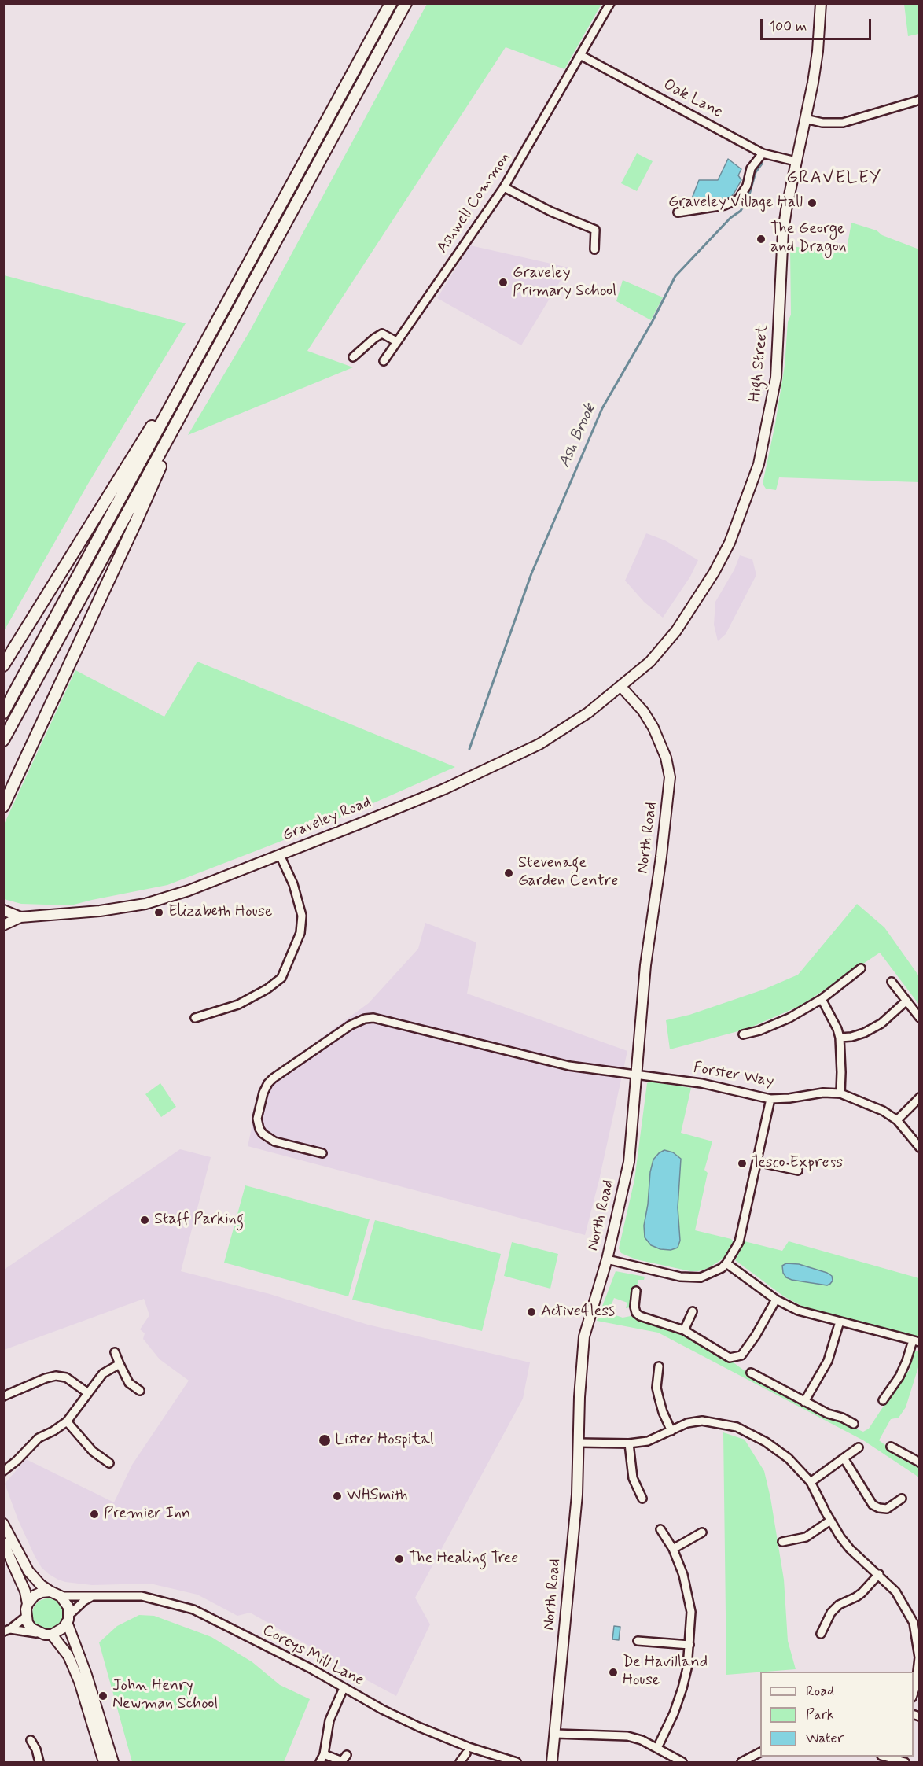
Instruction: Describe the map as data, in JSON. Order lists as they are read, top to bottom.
{
  "streets": {
    "main road": ["High Street", "Graveley Road", "North Road"],
    "street": [
      "Oak Lane",
      "Ashwell Common",
      "Forster Way",
      "Coreys Mill Lane"
    ]
  },
  "crossings": [
    ["Oak Lane", "Ashwell Common"],
    ["Oak Lane", "High Street"],
    ["High Street", "Graveley Road"],
    ["High Street", "North Road"],
    ["Graveley Road", "North Road"],
    ["North Road", "Forster Way"]
  ],
  "districts": ["GRAVELEY"],
  "water": ["Ash Brook"],
  "places": [
    "Graveley Village Hall",
    "The George and Dragon",
    "Graveley Primary School",
    "Stevenage Garden Centre",
    "Elizabeth House",
    "Tesco Express",
    "Staff Parking",
    "Active4less",
    "Lister Hospital",
    "WHSmith",
    "Premier Inn",
    "The Healing Tree",
    "De Havilland House",
    "John Henry Newman School"
  ],
  "legend": ["Road", "Park", "Water"],
  "scale_bar": "100 m"
}
